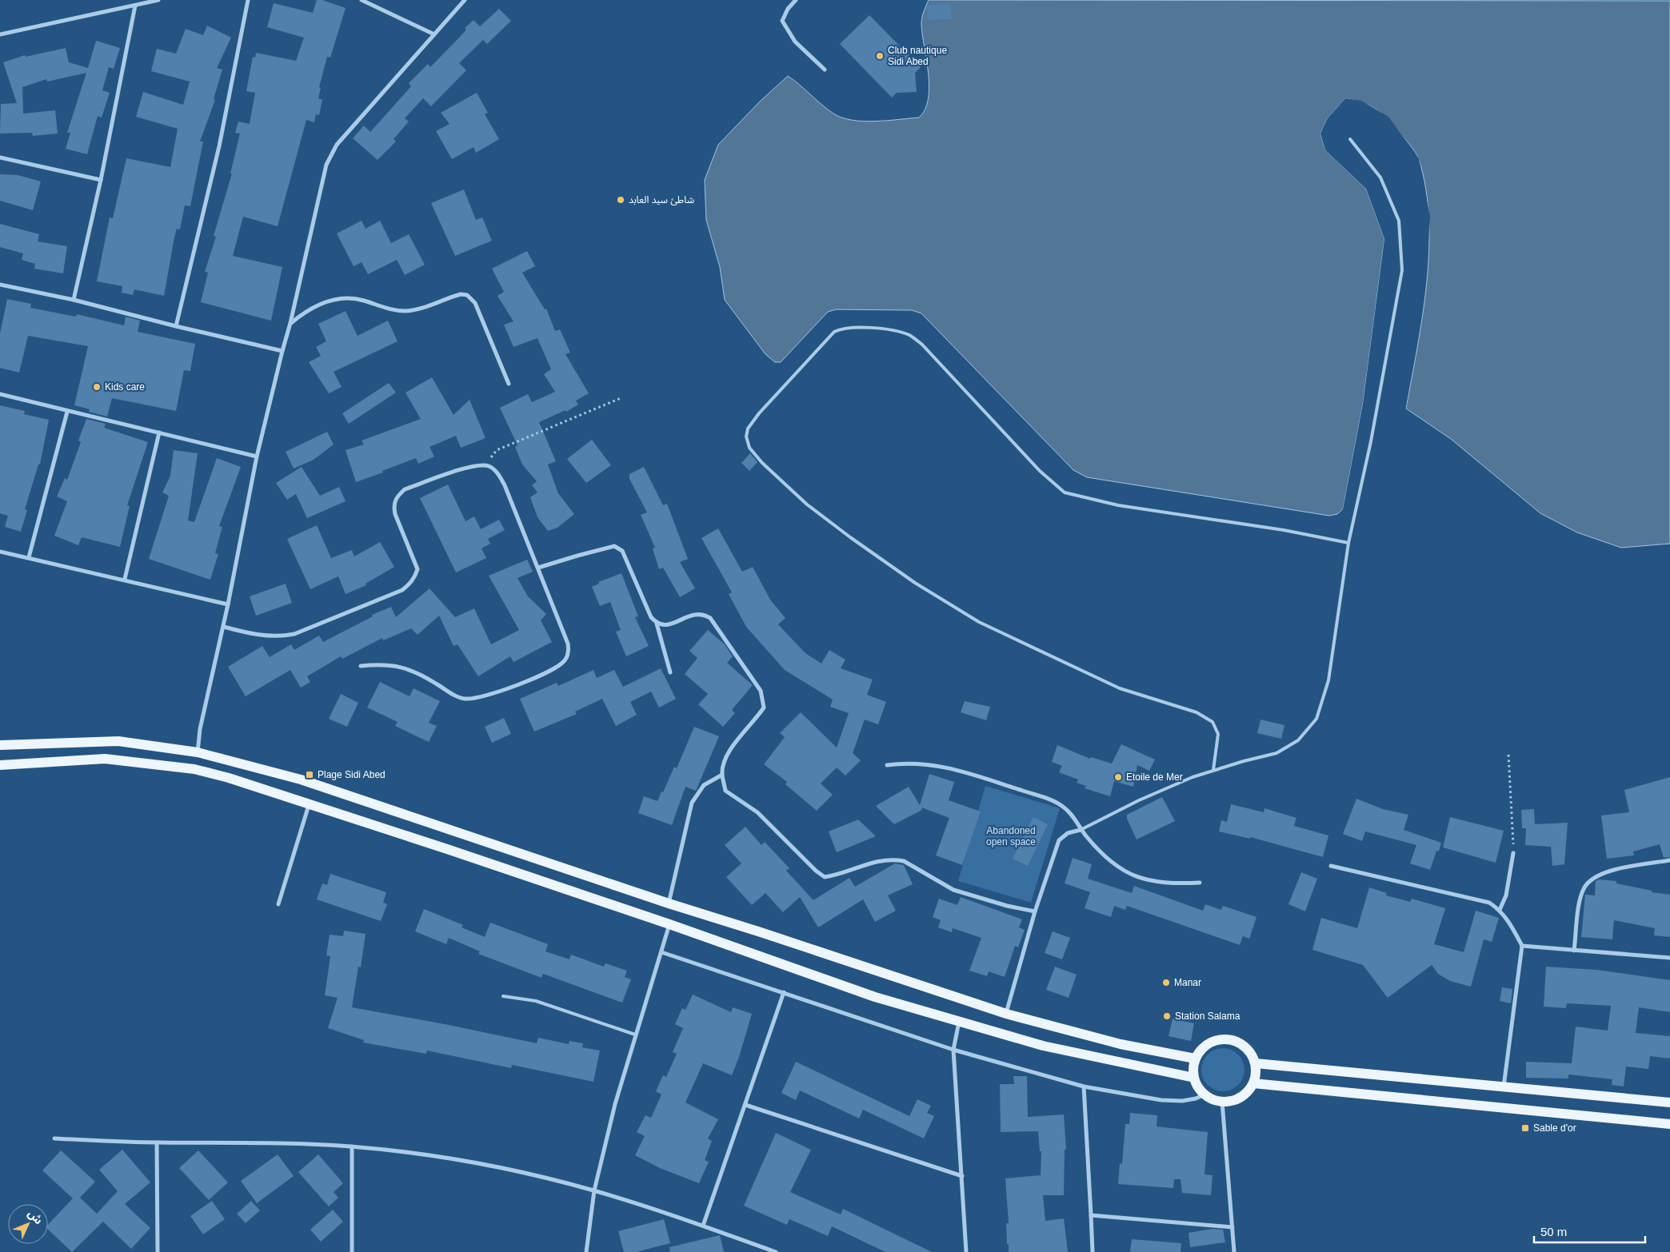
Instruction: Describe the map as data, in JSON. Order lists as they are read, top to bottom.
{
  "parks": ["Abandoned open space"],
  "places": {
    "other": [
      "Club nautique Sidi Abed",
      "شاطئ سيد العابد",
      "Kids care",
      "Etoile de Mer",
      "Manar",
      "Station Salama"
    ],
    "transit": ["Plage Sidi Abed", "Sable d'or"]
  },
  "scale_bar": "50 m",
  "north": "top right"
}
